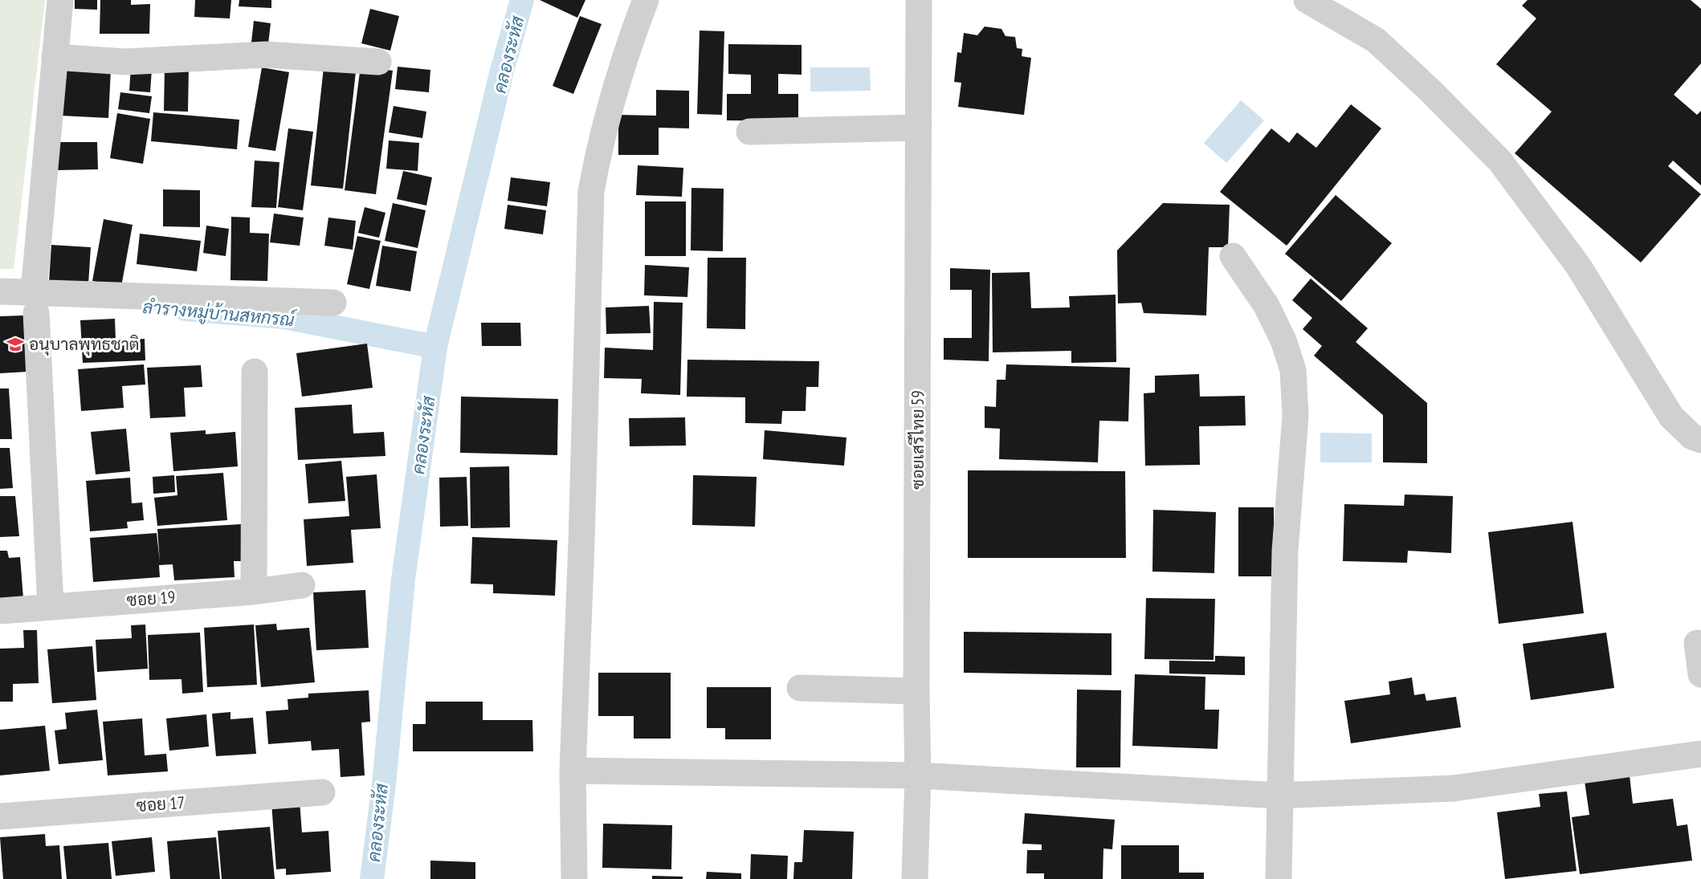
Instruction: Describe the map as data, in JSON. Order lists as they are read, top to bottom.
{
  "streets": {
    "street": ["ซอยเสรีไทย 59", "ซอย 19", "ซอย 17"]
  },
  "water": ["คลองระหัส", "ลำรางหมู่บ้านสหกรณ์"],
  "places": {
    "school or university": ["อนุบาลพุทธชาติ"]
  }
}
